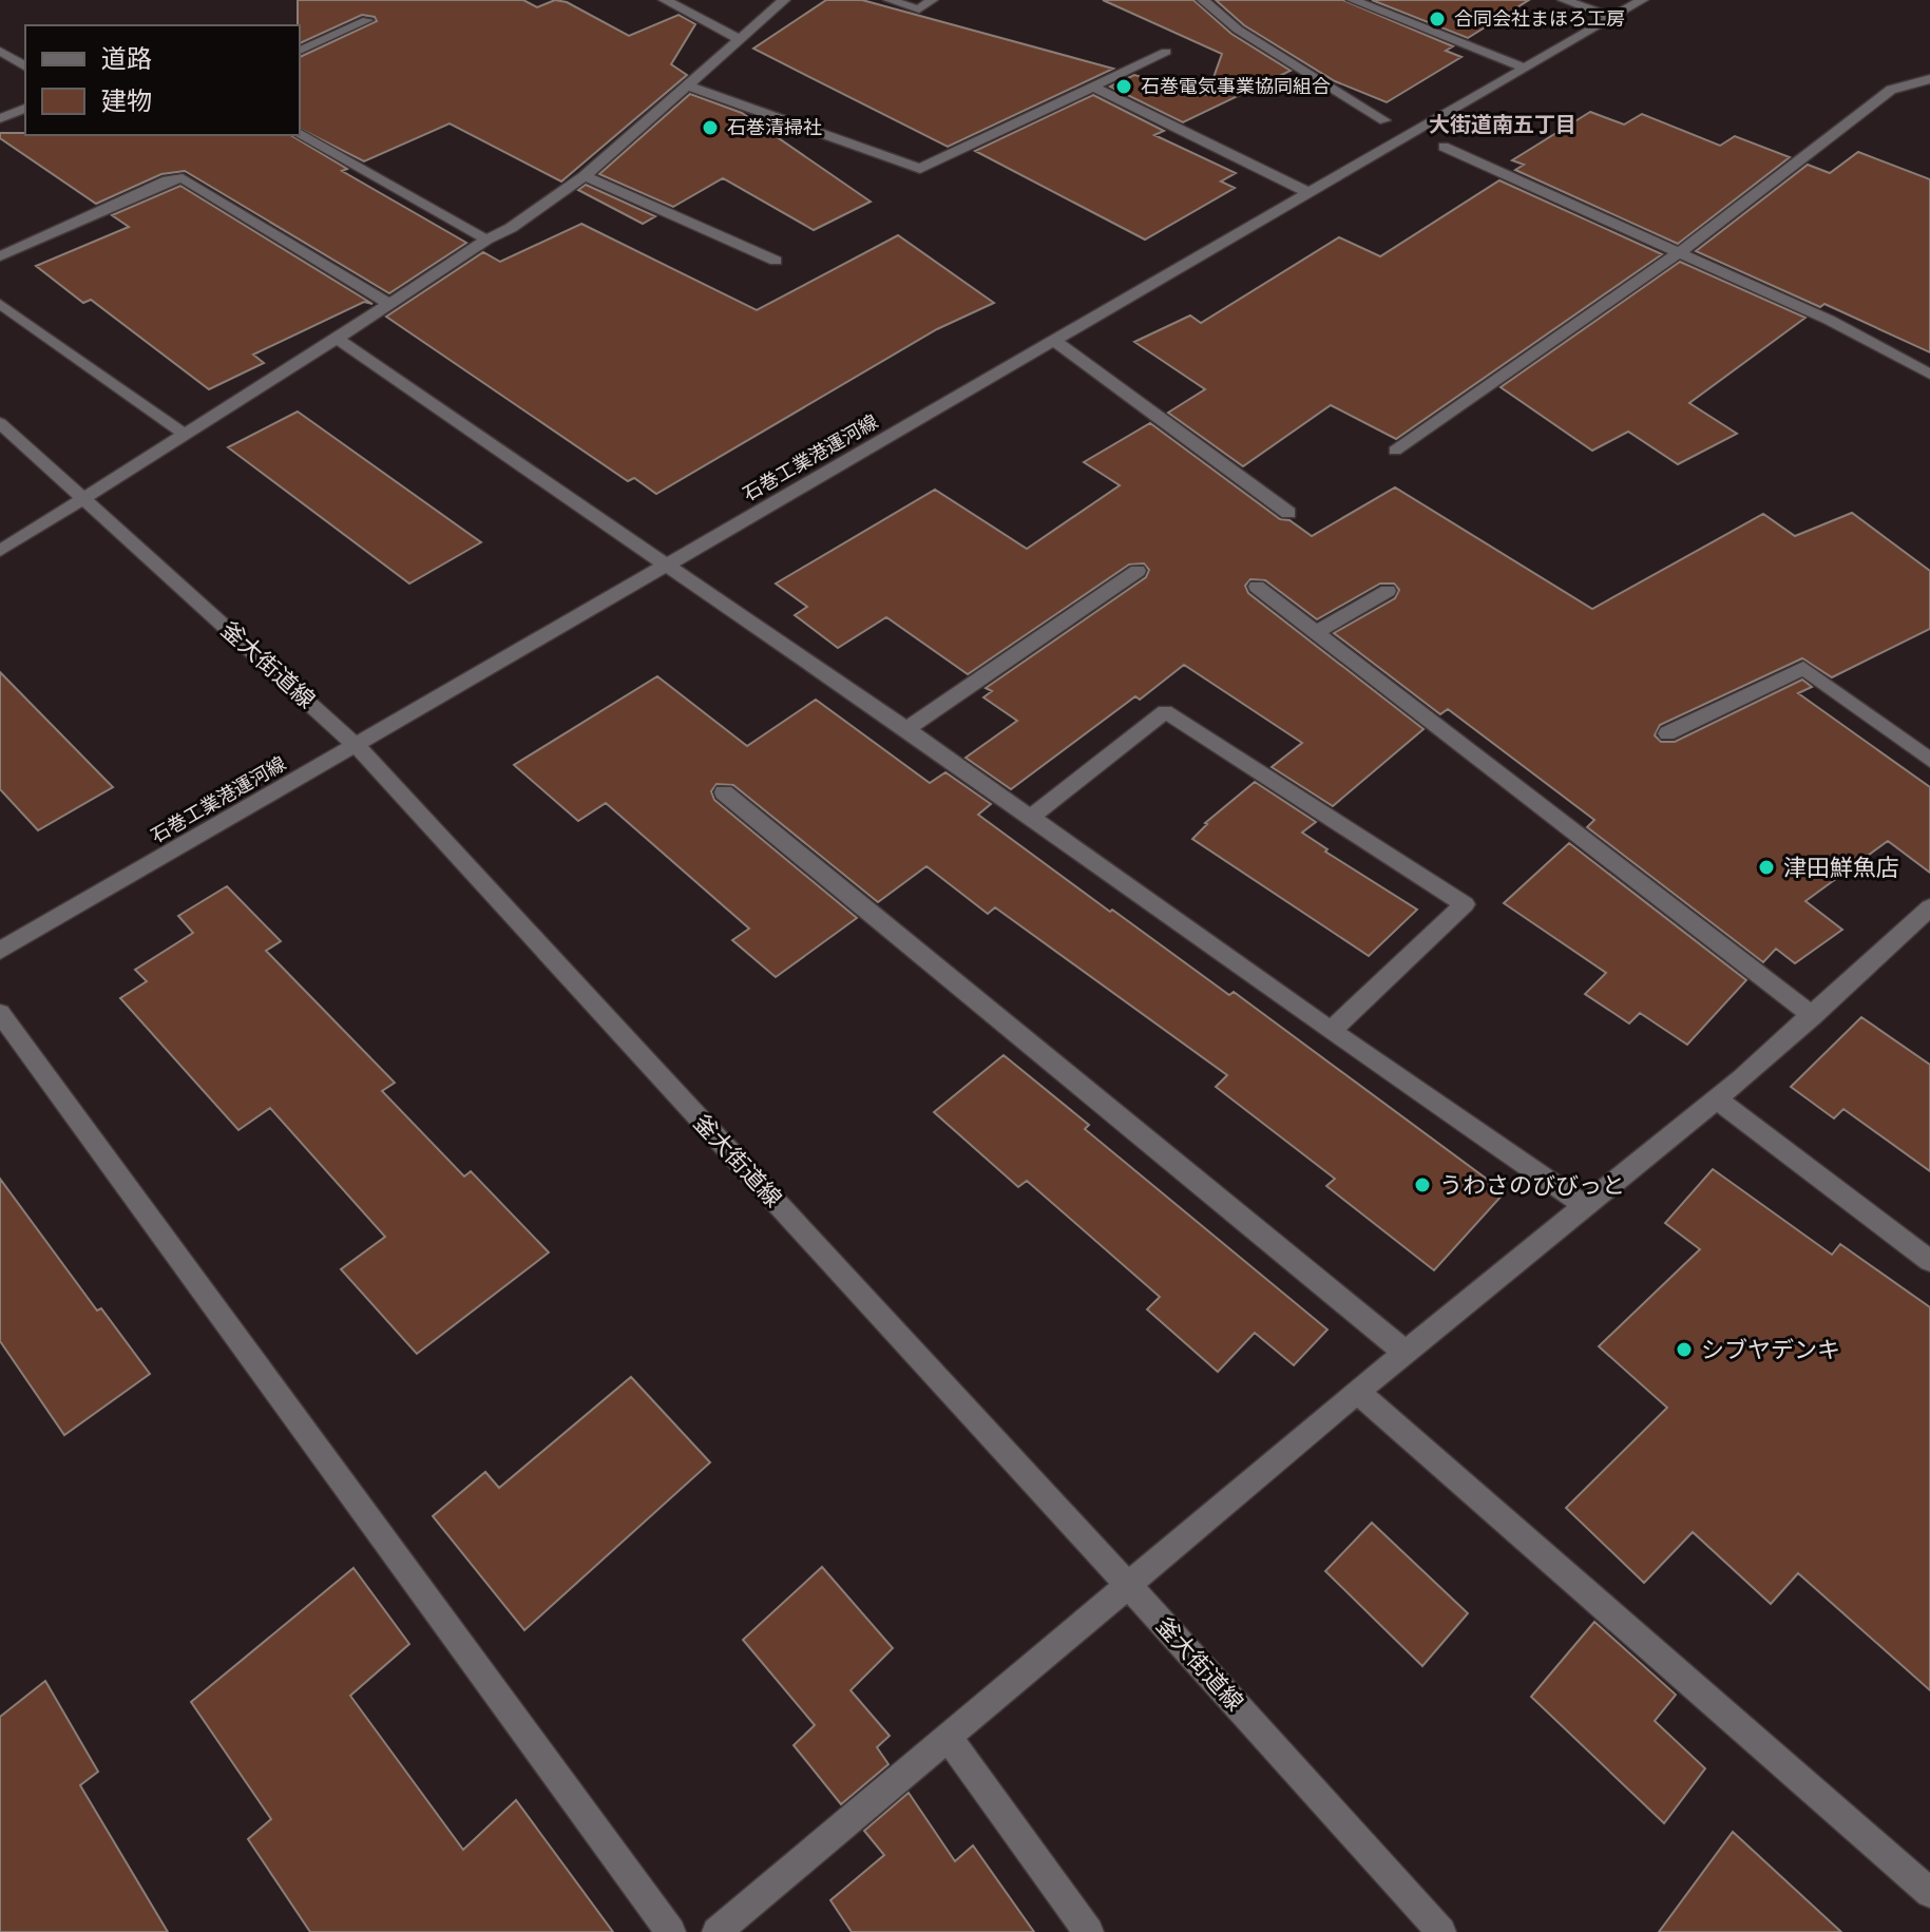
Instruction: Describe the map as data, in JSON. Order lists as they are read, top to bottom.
{
  "streets": {
    "street": ["石巻工業港運河線", "釜大街道線"]
  },
  "crossings": [
    ["石巻工業港運河線", "釜大街道線"]
  ],
  "districts": ["大街道南五丁目"],
  "places": [
    "合同会社まほろ工房",
    "石巻電気事業協同組合",
    "石巻清掃社",
    "津田鮮魚店",
    "うわさのびびっと",
    "シブヤデンキ"
  ],
  "legend": ["道路", "建物"]
}
